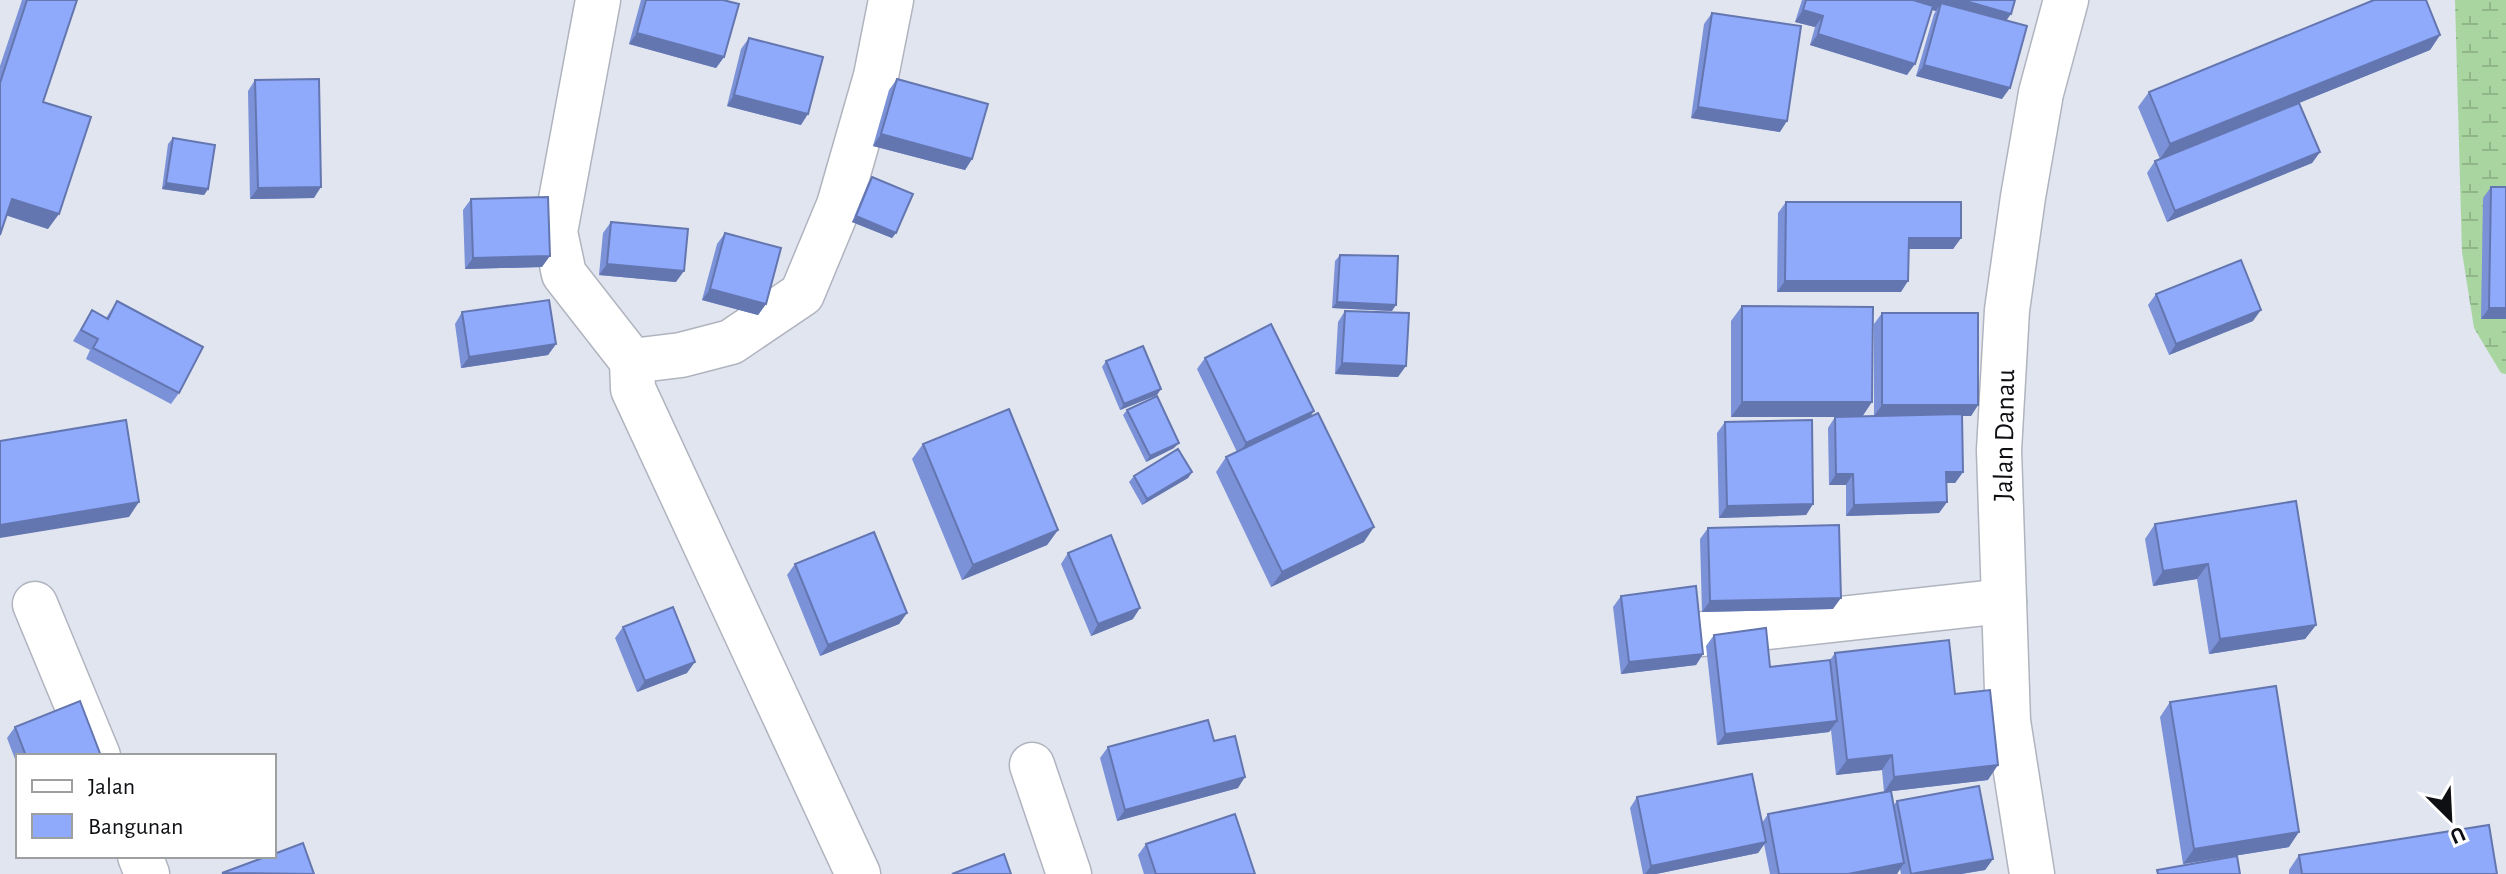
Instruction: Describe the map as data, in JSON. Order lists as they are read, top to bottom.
{
  "streets": {
    "street": ["Jalan Danau"]
  },
  "legend": ["Jalan", "Bangunan"],
  "north": "bottom right"
}
